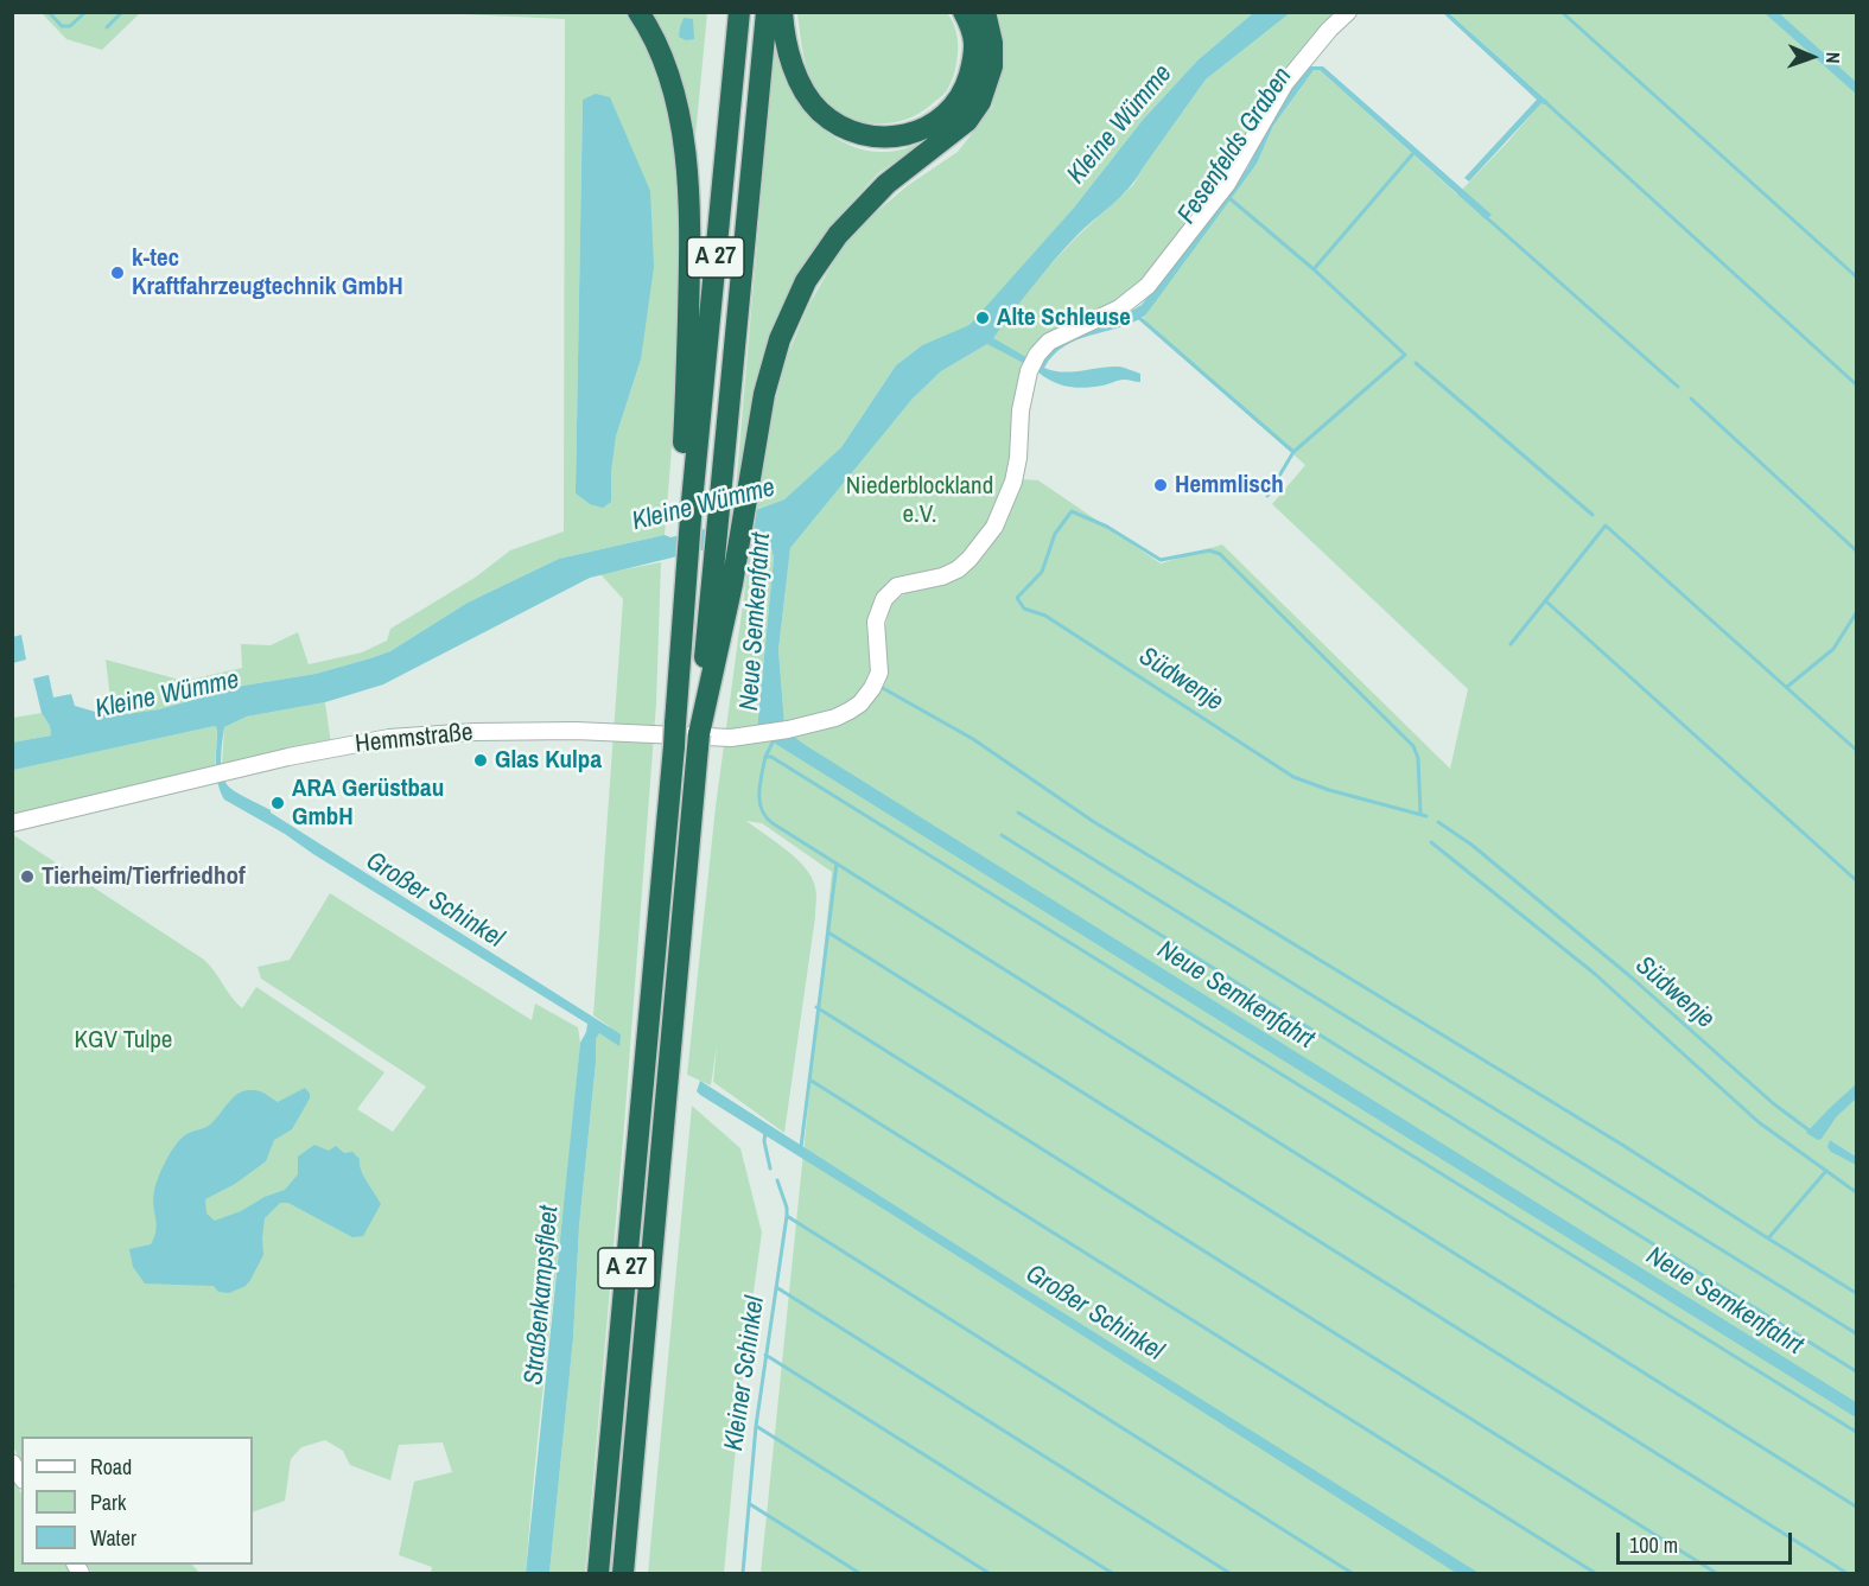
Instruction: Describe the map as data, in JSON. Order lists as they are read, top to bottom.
{
  "streets": {
    "highway": ["A 27"],
    "street": ["Hemmstraße"]
  },
  "water": [
    "Kleine Wümme",
    "Fesenfelds Graben",
    "Neue Semkenfahrt",
    "Südwenje",
    "Großer Schinkel",
    "Straßenkampsfleet",
    "Kleiner Schinkel"
  ],
  "parks": ["Niederblockland e.V.", "KGV Tulpe"],
  "places": [
    "k-tec Kraftfahrzeugtechnik GmbH",
    "Alte Schleuse",
    "Hemmlisch",
    "Glas Kulpa",
    "ARA Gerüstbau GmbH",
    "Tierheim/Tierfriedhof"
  ],
  "legend": ["Road", "Park", "Water"],
  "scale_bar": "100 m",
  "north": "right"
}
